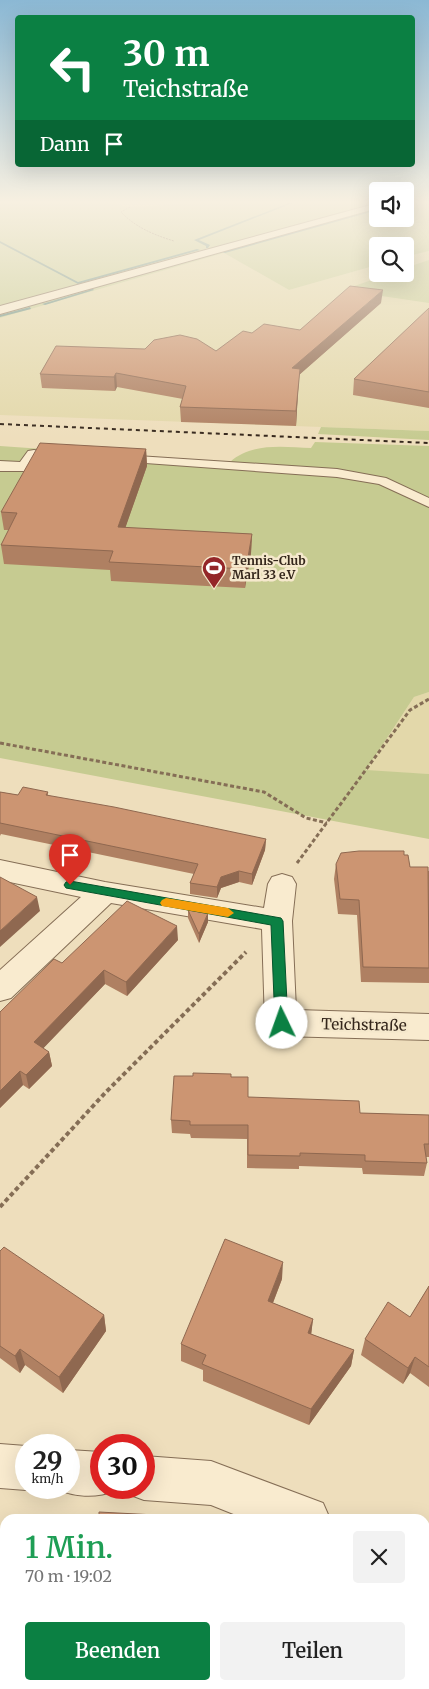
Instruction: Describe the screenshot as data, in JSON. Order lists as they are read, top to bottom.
{
  "streets": {
    "street": ["Teichstraße"]
  },
  "places": {
    "sports": ["Tennis-Club Marl 33 e.V"]
  },
  "page": {
    "turn": ["30 m", "Teichstraße"],
    "then": "Dann",
    "speed": "29 km/h",
    "limit": "30",
    "heading": ["1 Min.", "70 m · 19:02"],
    "buttons": ["Beenden", "Teilen"]
  }
}
